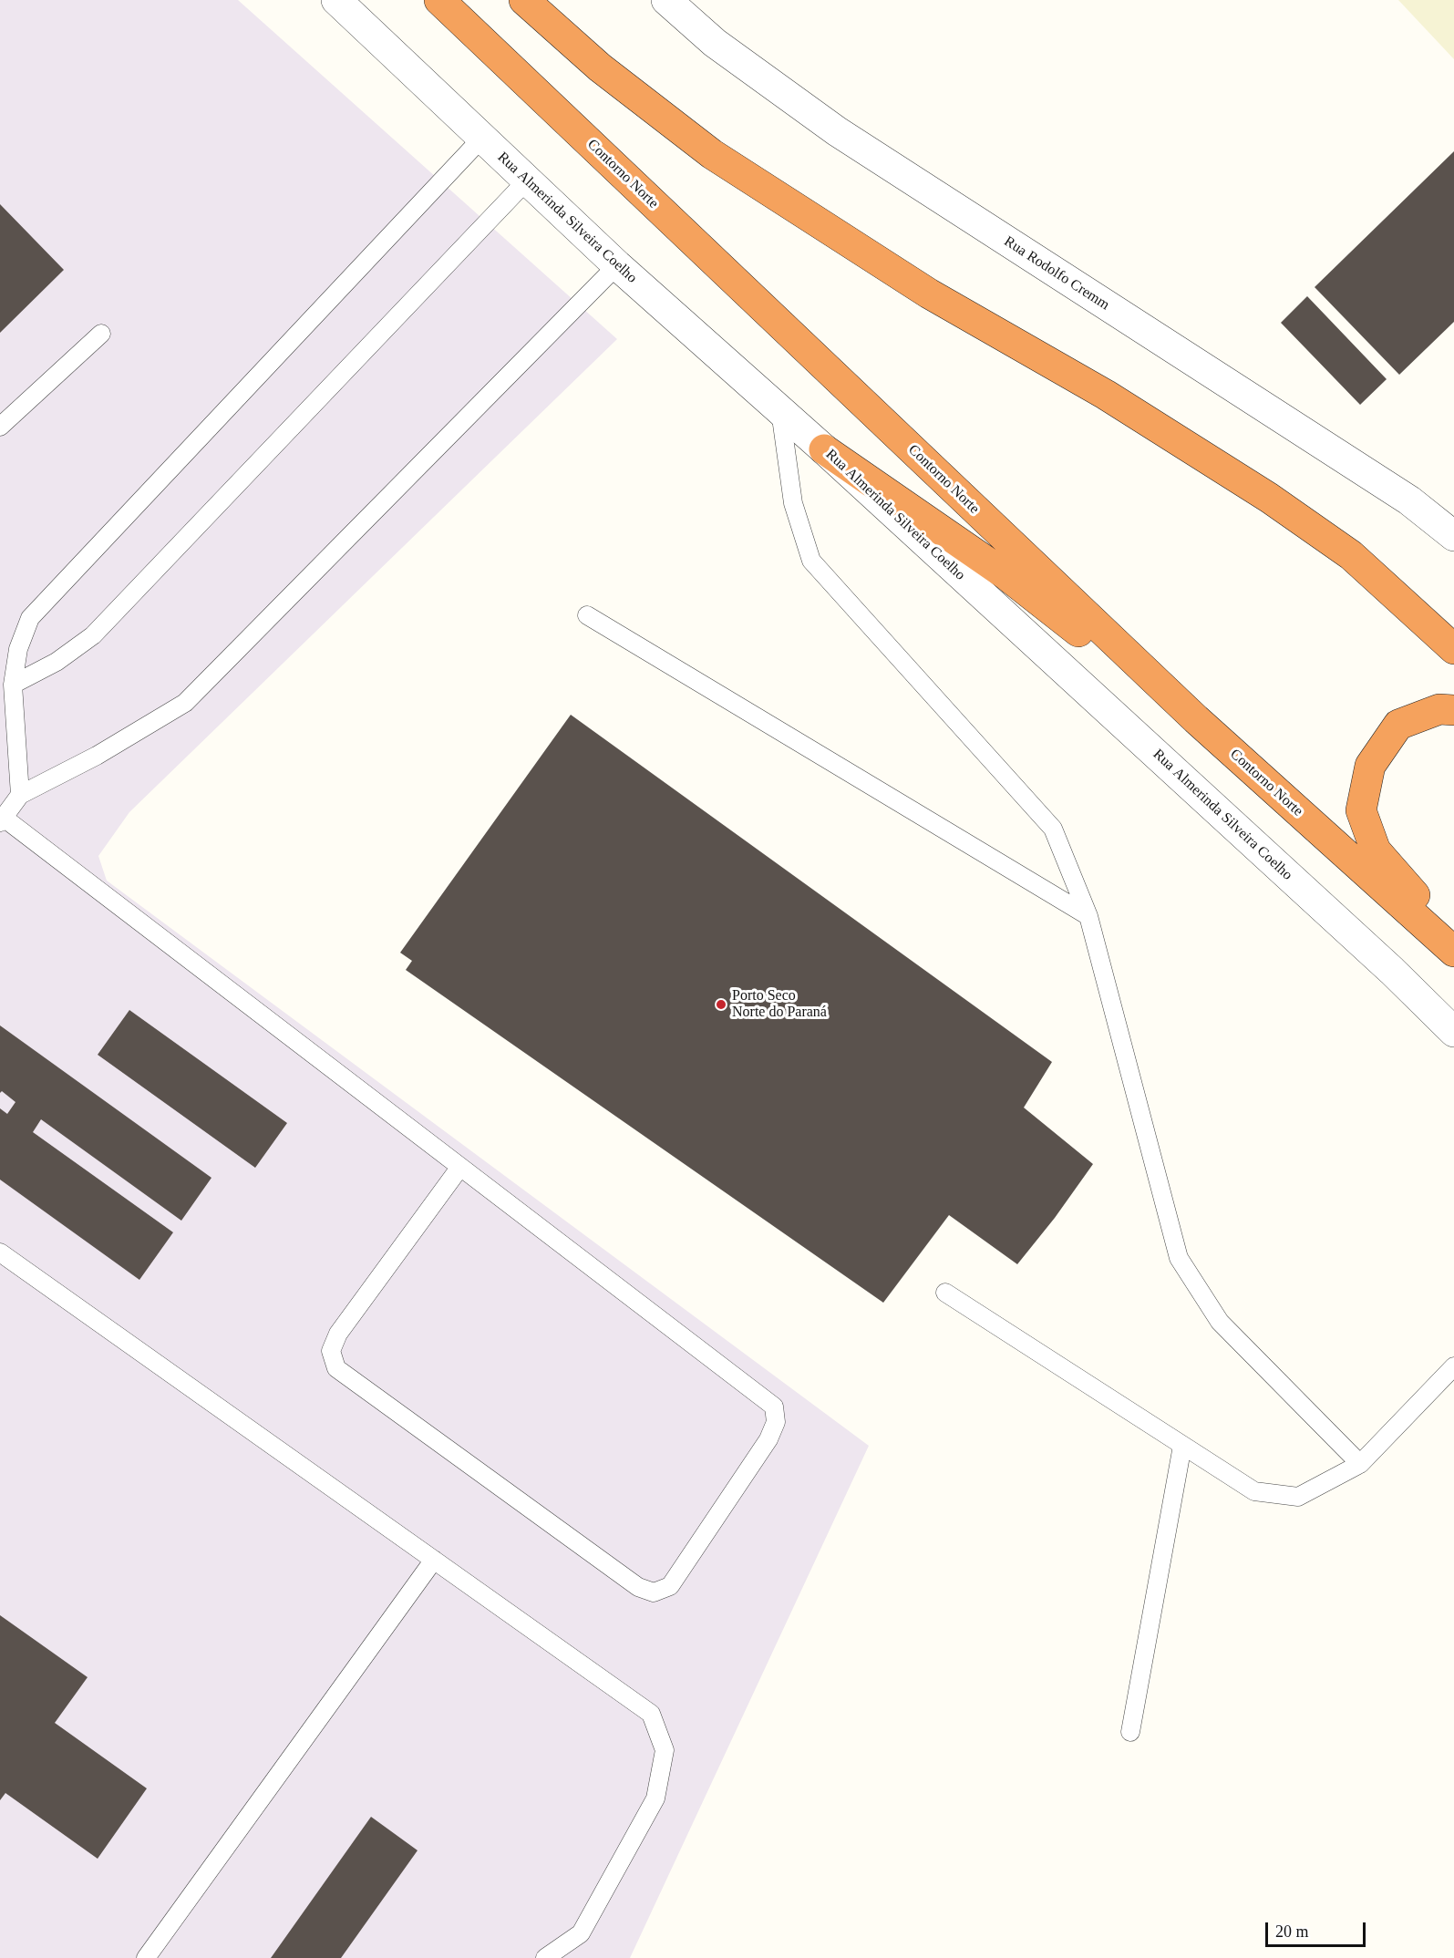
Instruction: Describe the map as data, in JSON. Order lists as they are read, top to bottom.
{
  "streets": {
    "highway": ["Contorno Norte"],
    "street": ["Rua Almerinda Silveira Coelho", "Rua Rodolfo Cremm"]
  },
  "places": ["Porto Seco Norte do Paraná"],
  "scale_bar": "20 m"
}
